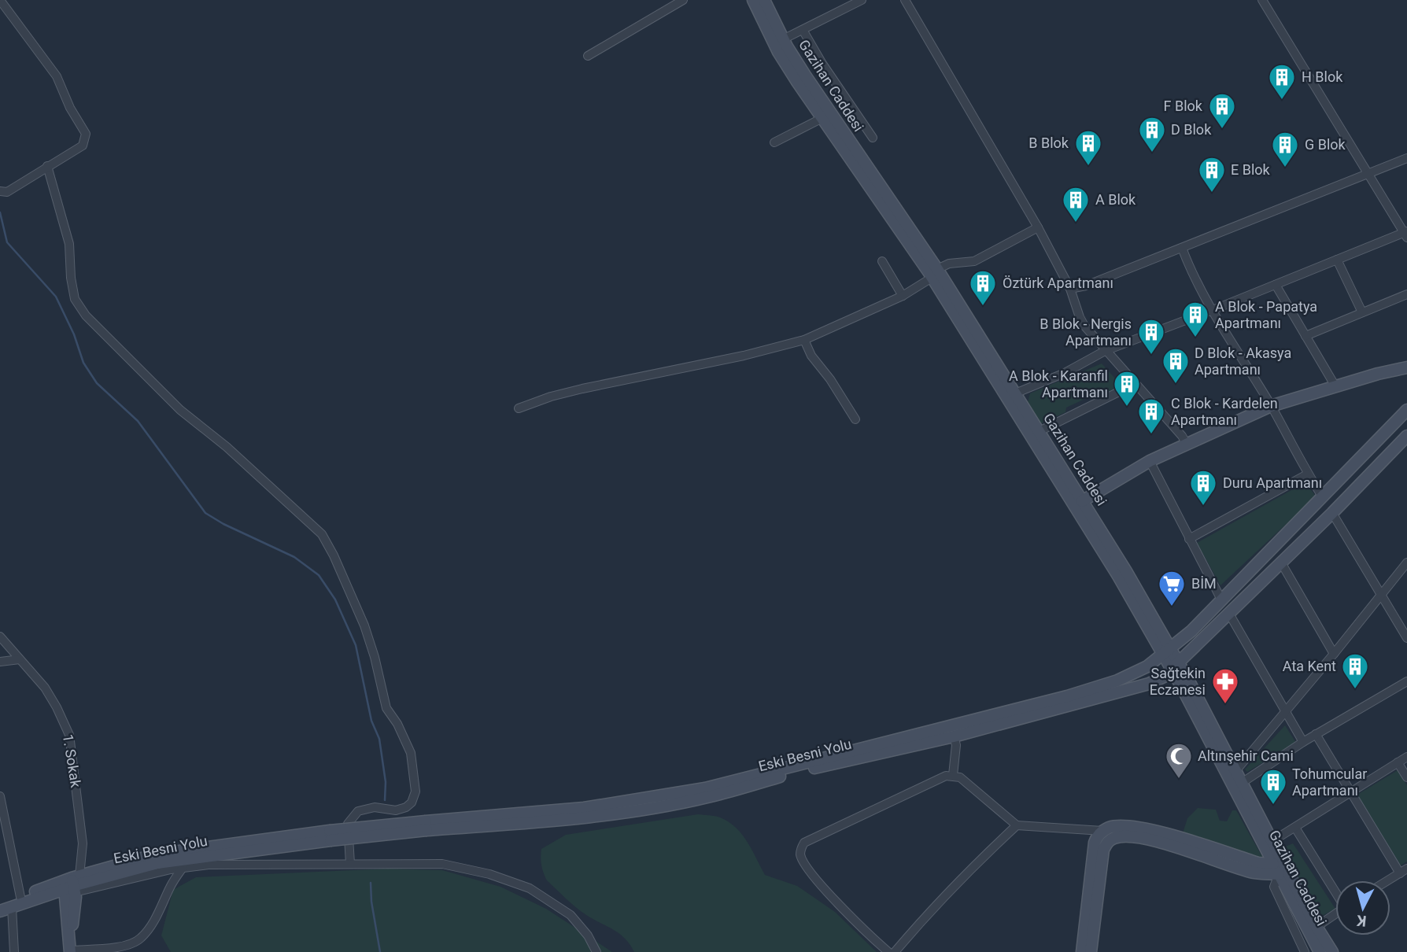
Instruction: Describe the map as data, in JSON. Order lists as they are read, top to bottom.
{
  "streets": {
    "main road": ["Gazihan Caddesi", "Eski Besni Yolu"],
    "street": ["1. Sokak"]
  },
  "crossings": [
    ["Gazihan Caddesi", "Eski Besni Yolu"],
    ["Eski Besni Yolu", "1. Sokak"]
  ],
  "places": {
    "building": [
      "H Blok",
      "F Blok",
      "D Blok",
      "B Blok",
      "G Blok",
      "E Blok",
      "A Blok",
      "Öztürk Apartmanı",
      "A Blok - Papatya Apartmanı",
      "B Blok - Nergis Apartmanı",
      "D Blok - Akasya Apartmanı",
      "A Blok - Karanfil Apartmanı",
      "C Blok - Kardelen Apartmanı",
      "Duru Apartmanı",
      "Ata Kent",
      "Tohumcular Apartmanı"
    ],
    "supermarket": ["BİM"],
    "pharmacy": ["Sağtekin Eczanesi"],
    "mosque": ["Altınşehir Cami"]
  },
  "north": "bottom"
}
